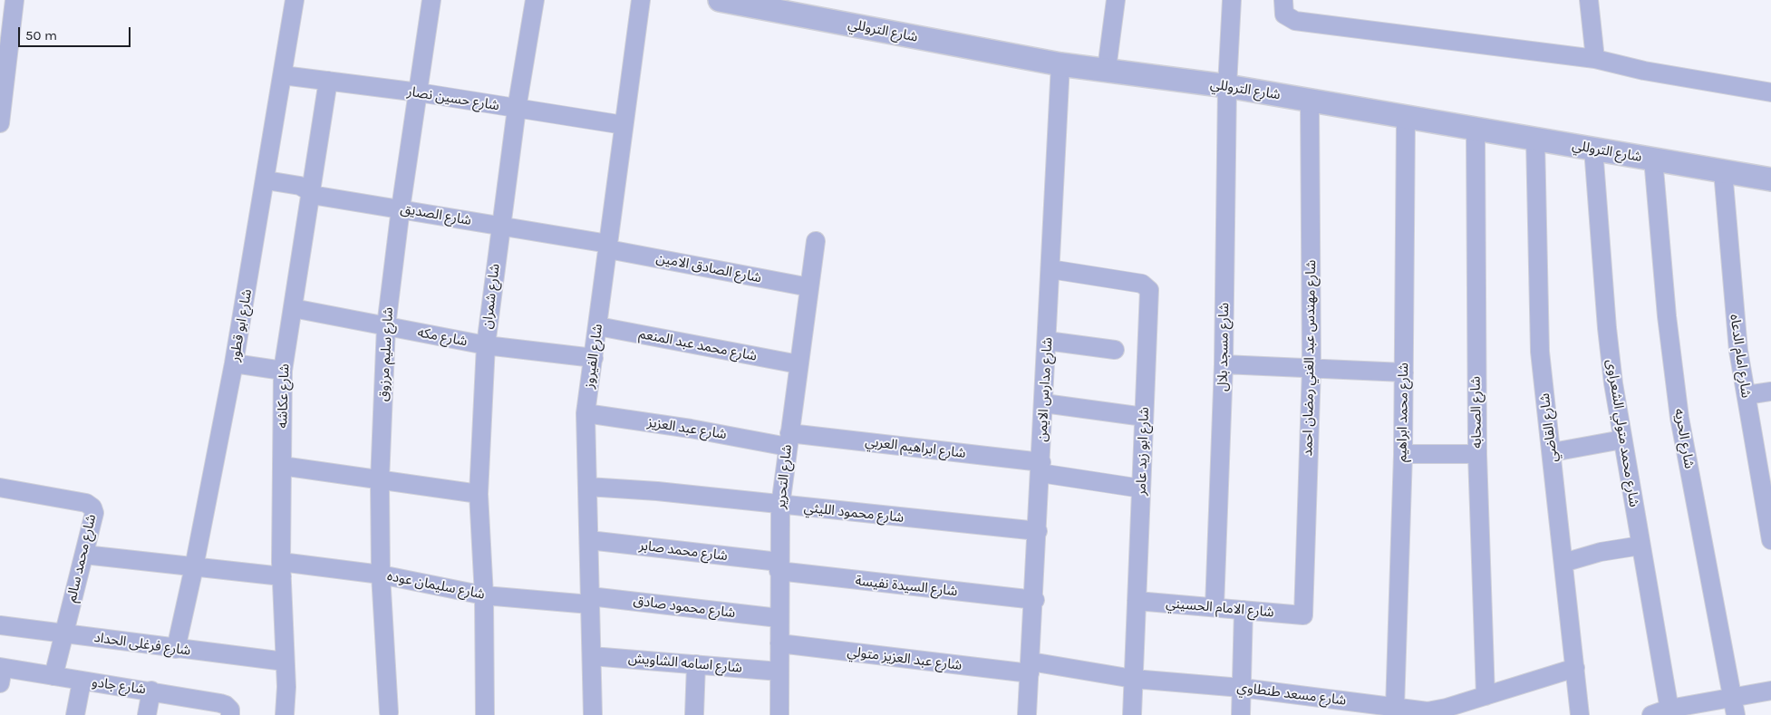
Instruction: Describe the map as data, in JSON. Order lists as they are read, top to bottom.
{
  "streets": {
    "street": [
      "شارع التروللي",
      "شارع حسين نصار",
      "شارع الصديق",
      "شارع الصادق الامين",
      "شارع شمران",
      "شارع ابو قطور",
      "شارع مكه",
      "شارع محمد عبد المنعم",
      "شارع مسجد بلال",
      "شارع سليم مرزوق",
      "شارع الفيروز",
      "شارع امام الدعاه",
      "شارع مهندس عبد الغني رمضان احمد",
      "شارع مدارس الايمن",
      "شارع عكاشه",
      "شارع محمد ابراهيم",
      "شارع الصحابه",
      "شارع القاضي",
      "شارع عبد العزيز",
      "شارع محمد متولي الشعراوى",
      "شارع الحريه",
      "شارع ابراهيم العربي",
      "شارع ابو زيد عامر",
      "شارع التحرير",
      "شارع محمود الليثي",
      "شارع محمد صابر",
      "شارع محمد سالم",
      "شارع سليمان عوده",
      "شارع السيدة نفيسة",
      "شارع محمود صادق",
      "شارع الامام الحسيني",
      "شارع فرغلى الحداد",
      "شارع عبد العزيز متولي",
      "شارع اسامه الشاويش",
      "شارع جادو",
      "شارع مسعد طنطاوي"
    ]
  },
  "crossings": [
    ["شارع التروللي", "شارع مسجد بلال"],
    ["شارع التروللي", "شارع امام الدعاه"],
    ["شارع التروللي", "شارع مهندس عبد الغني رمضان احمد"],
    ["شارع التروللي", "شارع مدارس الايمن"],
    ["شارع التروللي", "شارع محمد ابراهيم"],
    ["شارع التروللي", "شارع الصحابه"],
    ["شارع التروللي", "شارع القاضي"],
    ["شارع التروللي", "شارع محمد متولي الشعراوى"],
    ["شارع التروللي", "شارع الحريه"],
    ["شارع حسين نصار", "شارع شمران"],
    ["شارع حسين نصار", "شارع ابو قطور"],
    ["شارع حسين نصار", "شارع سليم مرزوق"],
    ["شارع حسين نصار", "شارع الفيروز"],
    ["شارع حسين نصار", "شارع عكاشه"],
    ["شارع الصديق", "شارع الصادق الامين"],
    ["شارع الصديق", "شارع شمران"],
    ["شارع الصديق", "شارع ابو قطور"],
    ["شارع الصديق", "شارع سليم مرزوق"],
    ["شارع الصديق", "شارع الفيروز"],
    ["شارع الصديق", "شارع عكاشه"],
    ["شارع الصادق الامين", "شارع الفيروز"],
    ["شارع الصادق الامين", "شارع التحرير"],
    ["شارع شمران", "شارع مكه"],
    ["شارع شمران", "شارع سليمان عوده"],
    ["شارع ابو قطور", "شارع سليمان عوده"],
    ["شارع ابو قطور", "شارع فرغلى الحداد"],
    ["شارع مكه", "شارع سليم مرزوق"],
    ["شارع مكه", "شارع الفيروز"],
    ["شارع مكه", "شارع عكاشه"],
    ["شارع محمد عبد المنعم", "شارع الفيروز"],
    ["شارع محمد عبد المنعم", "شارع التحرير"],
    ["شارع مسجد بلال", "شارع الامام الحسيني"],
    ["شارع سليم مرزوق", "شارع سليمان عوده"],
    ["شارع الفيروز", "شارع عبد العزيز"],
    ["شارع الفيروز", "شارع محمود الليثي"],
    ["شارع الفيروز", "شارع محمد صابر"],
    ["شارع الفيروز", "شارع سليمان عوده"],
    ["شارع الفيروز", "شارع محمود صادق"],
    ["شارع الفيروز", "شارع اسامه الشاويش"],
    ["شارع مهندس عبد الغني رمضان احمد", "شارع الامام الحسيني"],
    ["شارع مدارس الايمن", "شارع ابراهيم العربي"],
    ["شارع مدارس الايمن", "شارع ابو زيد عامر"],
    ["شارع مدارس الايمن", "شارع محمود الليثي"],
    ["شارع مدارس الايمن", "شارع السيدة نفيسة"],
    ["شارع مدارس الايمن", "شارع عبد العزيز متولي"],
    ["شارع مدارس الايمن", "شارع مسعد طنطاوي"],
    ["شارع عكاشه", "شارع سليمان عوده"],
    ["شارع عكاشه", "شارع فرغلى الحداد"],
    ["شارع محمد ابراهيم", "شارع مسعد طنطاوي"],
    ["شارع الصحابه", "شارع مسعد طنطاوي"],
    ["شارع القاضي", "شارع مسعد طنطاوي"],
    ["شارع عبد العزيز", "شارع ابراهيم العربي"],
    ["شارع عبد العزيز", "شارع التحرير"],
    ["شارع ابراهيم العربي", "شارع ابو زيد عامر"],
    ["شارع ابراهيم العربي", "شارع التحرير"],
    ["شارع ابو زيد عامر", "شارع الامام الحسيني"],
    ["شارع ابو زيد عامر", "شارع مسعد طنطاوي"],
    ["شارع التحرير", "شارع محمود الليثي"],
    ["شارع التحرير", "شارع محمد صابر"],
    ["شارع التحرير", "شارع السيدة نفيسة"],
    ["شارع التحرير", "شارع محمود صادق"],
    ["شارع التحرير", "شارع عبد العزيز متولي"],
    ["شارع التحرير", "شارع اسامه الشاويش"],
    ["شارع محمد صابر", "شارع السيدة نفيسة"],
    ["شارع محمد سالم", "شارع سليمان عوده"],
    ["شارع محمد سالم", "شارع فرغلى الحداد"],
    ["شارع محمد سالم", "شارع جادو"],
    ["شارع سليمان عوده", "شارع محمود صادق"],
    ["شارع عبد العزيز متولي", "شارع مسعد طنطاوي"]
  ],
  "scale_bar": "50 m"
}
